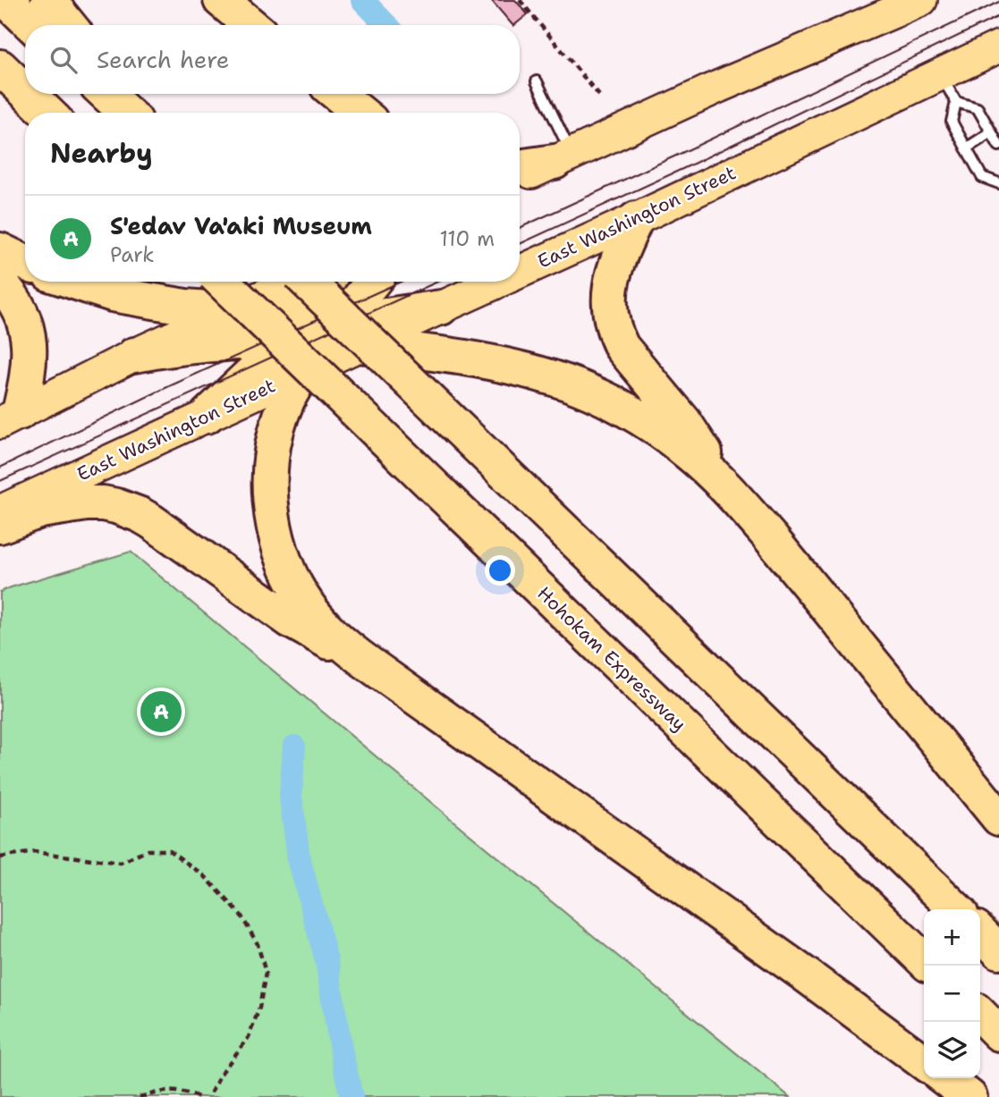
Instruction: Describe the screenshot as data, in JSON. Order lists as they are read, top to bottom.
{
  "streets": {
    "highway": ["Hohokam Expressway"],
    "main road": ["East Washington Street"]
  },
  "page": {
    "search": "Search here",
    "heading": "Nearby",
    "list": [
      {
        "mark": "A",
        "name": "S'edav Va'aki Museum",
        "note": "Park",
        "value": "110 m"
      }
    ],
    "pins": "A",
    "map_buttons": ["+", "−"]
  }
}
